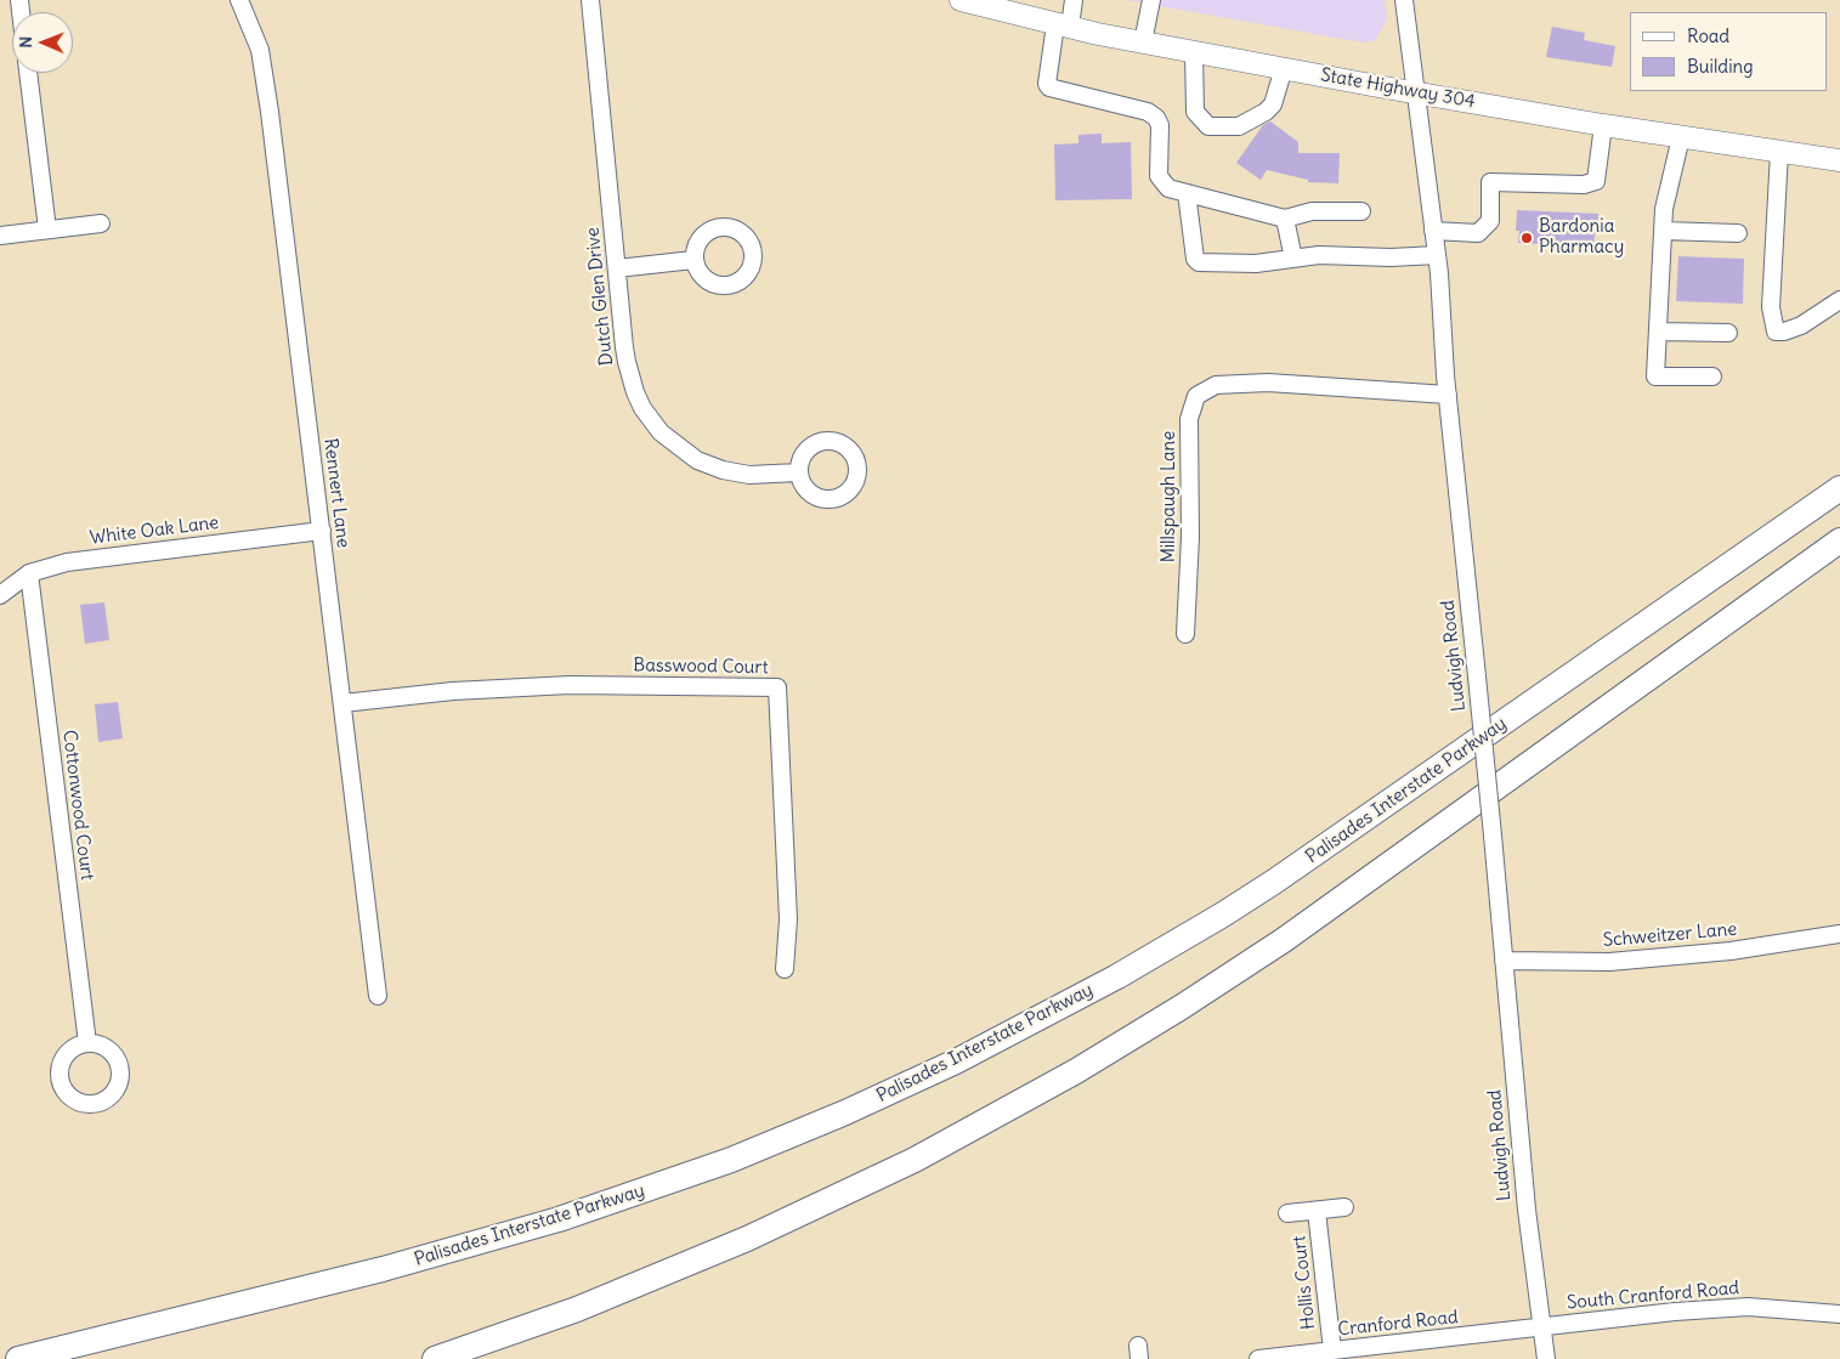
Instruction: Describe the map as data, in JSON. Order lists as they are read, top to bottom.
{
  "streets": {
    "highway": ["Palisades Interstate Parkway"],
    "main road": ["State Highway 304"],
    "street": [
      "Dutch Glen Drive",
      "Rennert Lane",
      "Millspaugh Lane",
      "White Oak Lane",
      "Ludvigh Road",
      "Basswood Court",
      "Cottonwood Court",
      "Schweitzer Lane",
      "Hollis Court",
      "South Cranford Road",
      "Cranford Road"
    ]
  },
  "crossings": [
    ["State Highway 304", "Ludvigh Road"],
    ["Rennert Lane", "White Oak Lane"],
    ["Rennert Lane", "Basswood Court"],
    ["Millspaugh Lane", "Ludvigh Road"],
    ["White Oak Lane", "Cottonwood Court"],
    ["Ludvigh Road", "Schweitzer Lane"],
    ["Ludvigh Road", "South Cranford Road"],
    ["Ludvigh Road", "Cranford Road"],
    ["Hollis Court", "Cranford Road"],
    ["South Cranford Road", "Cranford Road"]
  ],
  "places": ["Bardonia Pharmacy"],
  "legend": ["Road", "Building"],
  "north": "left"
}
